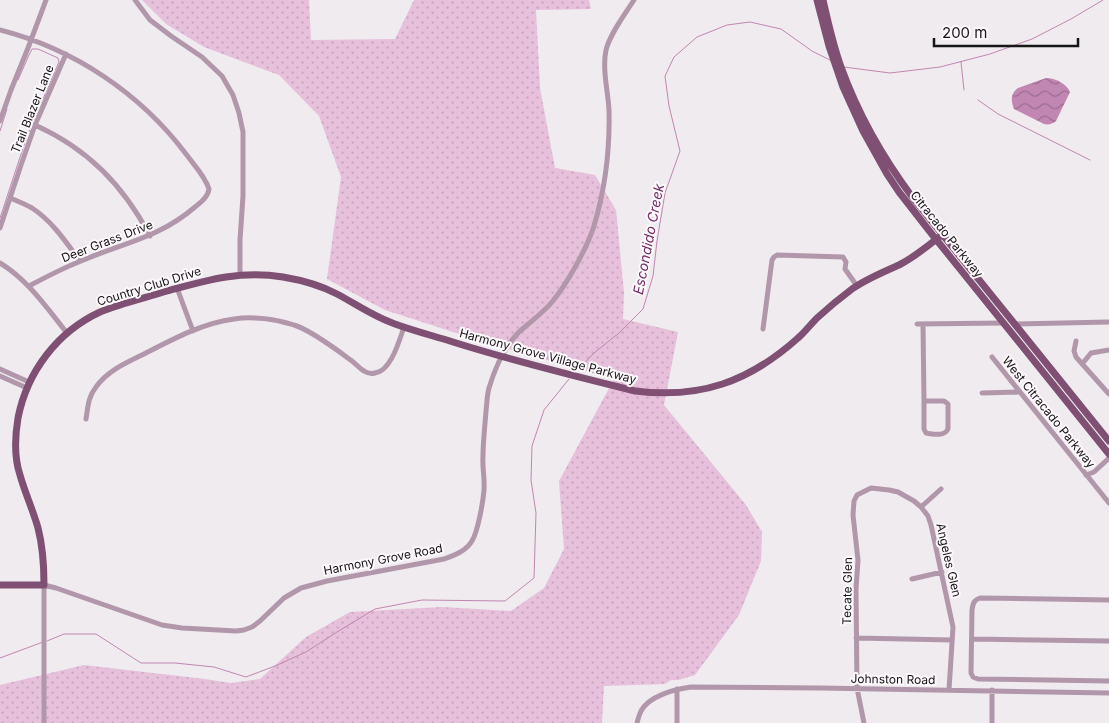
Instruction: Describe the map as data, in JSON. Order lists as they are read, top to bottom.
{
  "streets": {
    "main road": [
      "Citracado Parkway",
      "Country Club Drive",
      "Harmony Grove Village Parkway",
      "Harmony Grove Road"
    ],
    "street": [
      "Trail Blazer Lane",
      "Deer Grass Drive",
      "West Citracado Parkway",
      "Angeles Glen",
      "Tecate Glen",
      "Johnston Road"
    ]
  },
  "crossings": [
    ["Trail Blazer Lane", "Deer Grass Drive"],
    ["Citracado Parkway", "Harmony Grove Village Parkway"],
    ["Country Club Drive", "Harmony Grove Village Parkway"],
    ["Country Club Drive", "Harmony Grove Road"],
    ["Harmony Grove Village Parkway", "Harmony Grove Road"],
    ["Angeles Glen", "Tecate Glen"],
    ["Angeles Glen", "Johnston Road"],
    ["Tecate Glen", "Johnston Road"]
  ],
  "water": ["Escondido Creek"],
  "scale_bar": "200 m"
}
